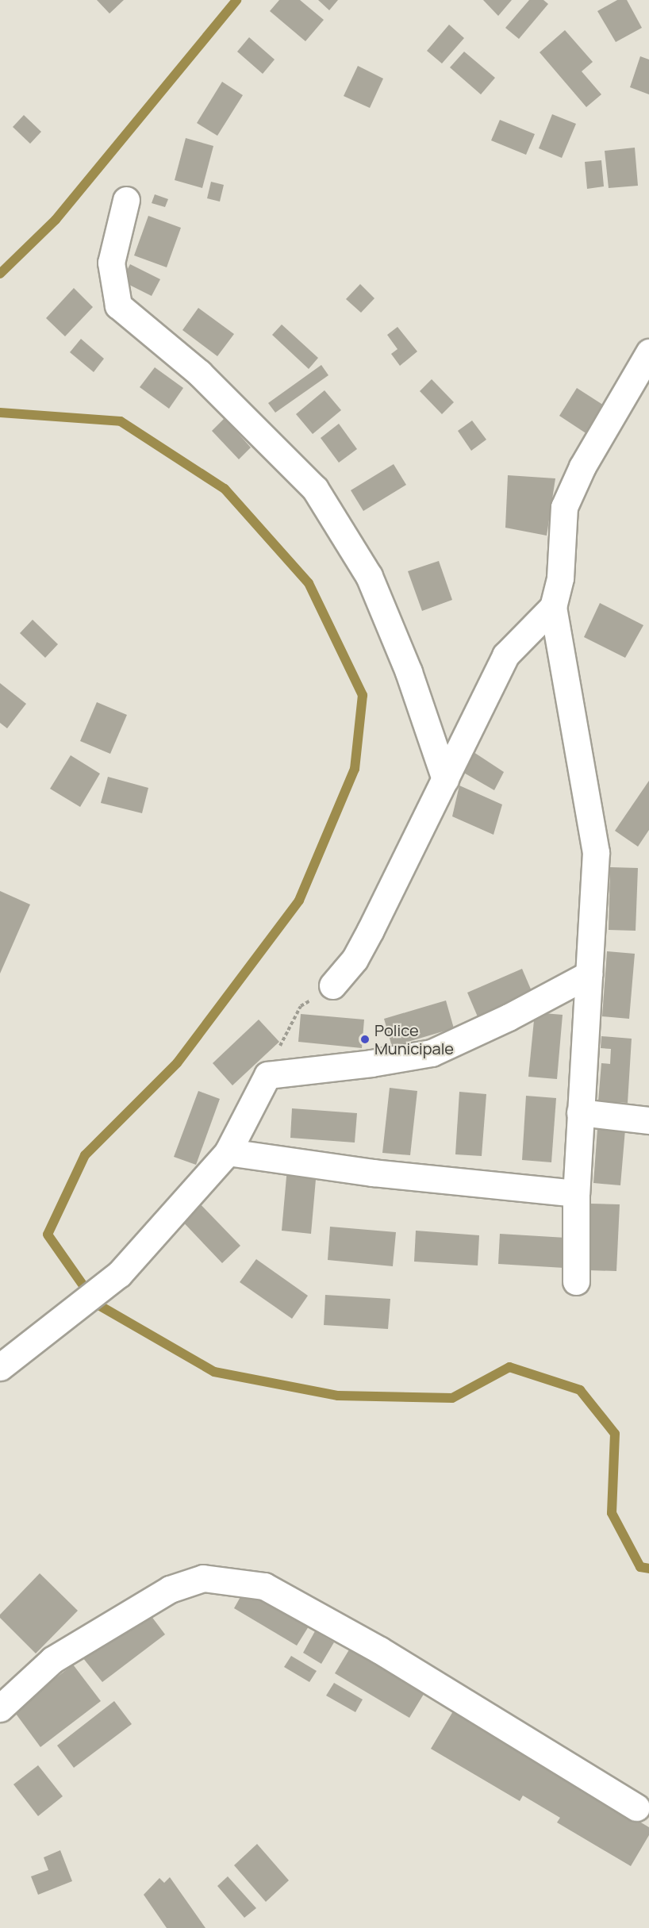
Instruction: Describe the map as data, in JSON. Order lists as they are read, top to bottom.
{
  "places": ["Police Municipale"]
}
